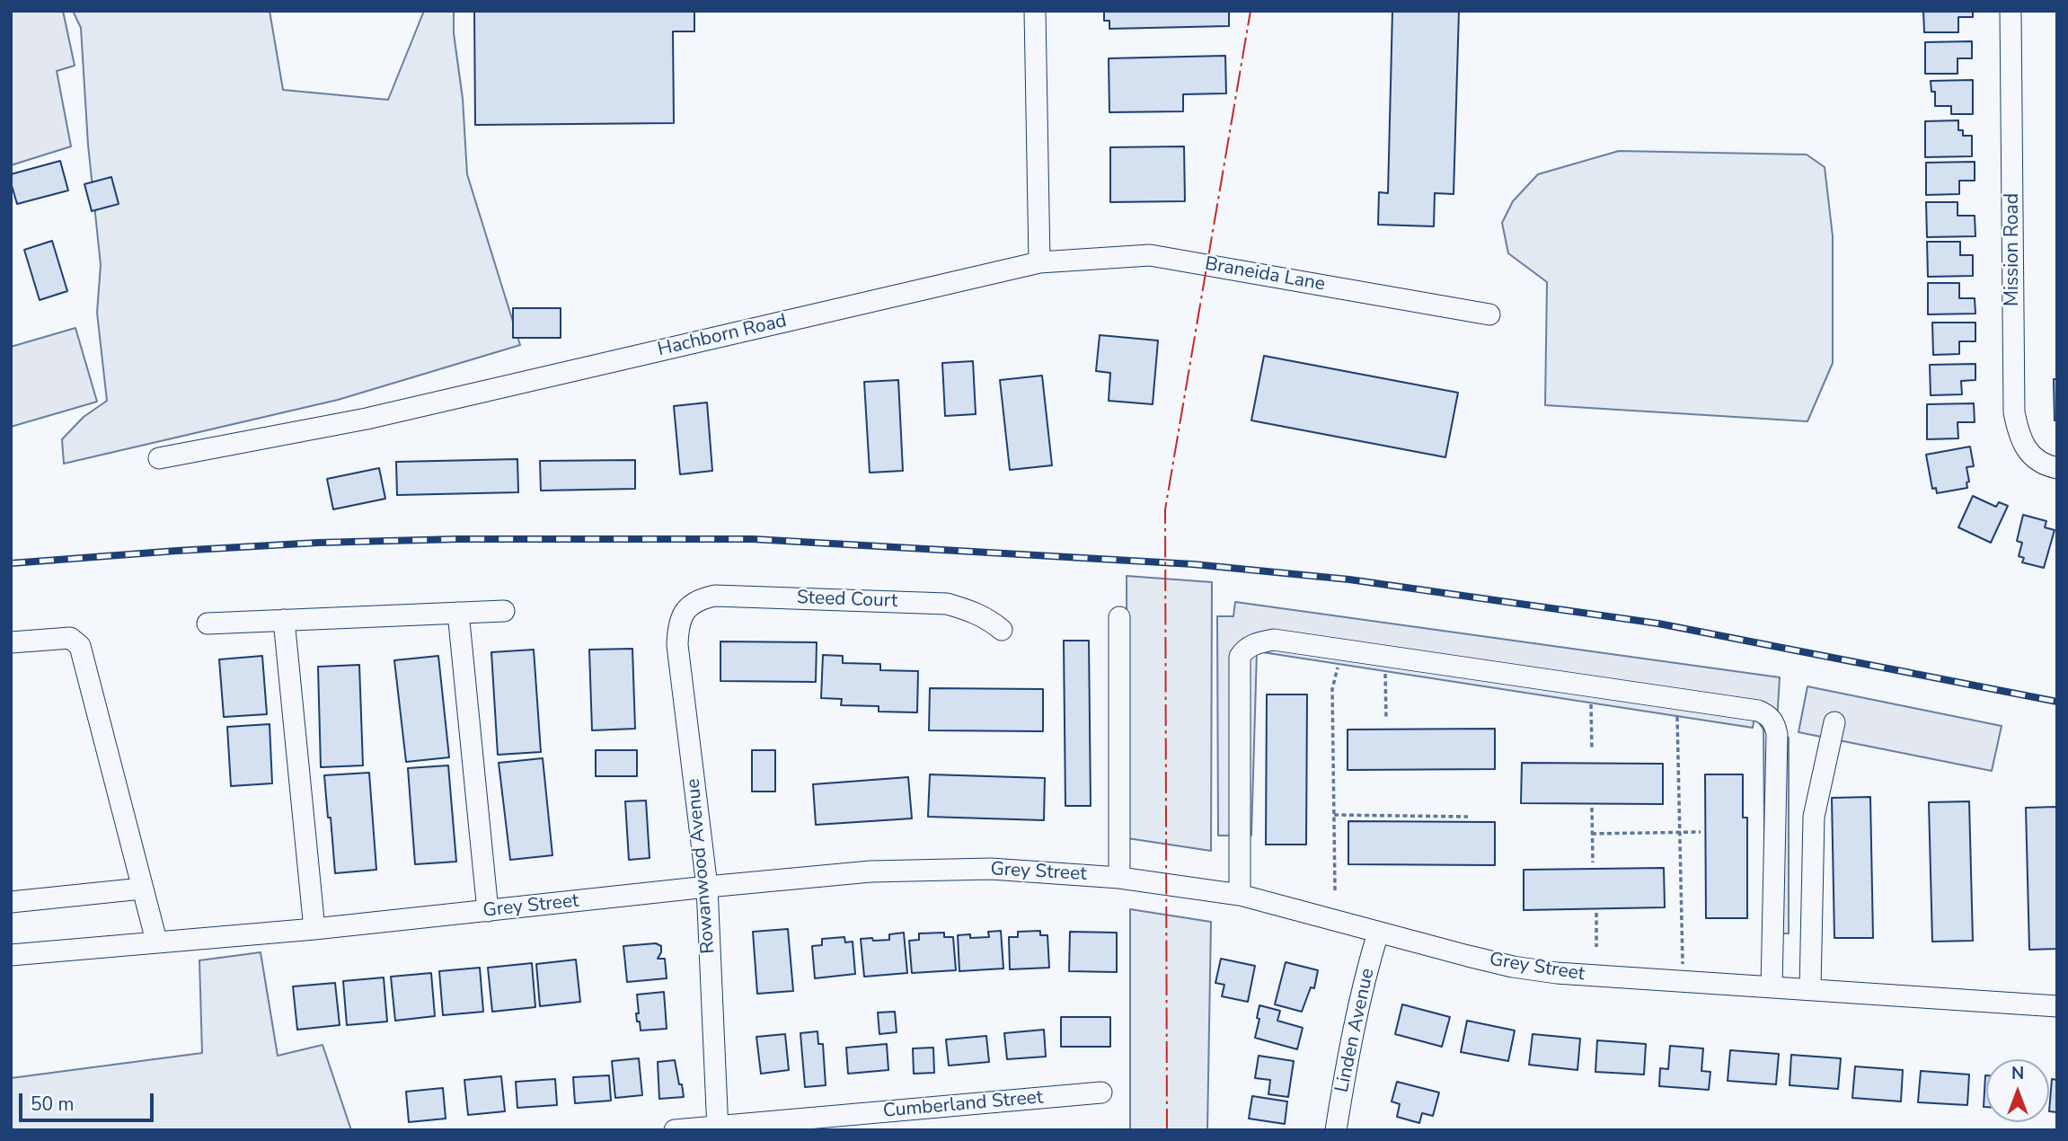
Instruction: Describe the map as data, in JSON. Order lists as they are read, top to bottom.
{
  "streets": {
    "street": [
      "Mission Road",
      "Braneida Lane",
      "Hachborn Road",
      "Steed Court",
      "Rowanwood Avenue",
      "Grey Street",
      "Linden Avenue",
      "Cumberland Street"
    ]
  },
  "crossings": [
    ["Braneida Lane", "Hachborn Road"],
    ["Steed Court", "Rowanwood Avenue"],
    ["Rowanwood Avenue", "Grey Street"],
    ["Rowanwood Avenue", "Cumberland Street"],
    ["Grey Street", "Linden Avenue"]
  ],
  "scale_bar": "50 m",
  "north": "top"
}
